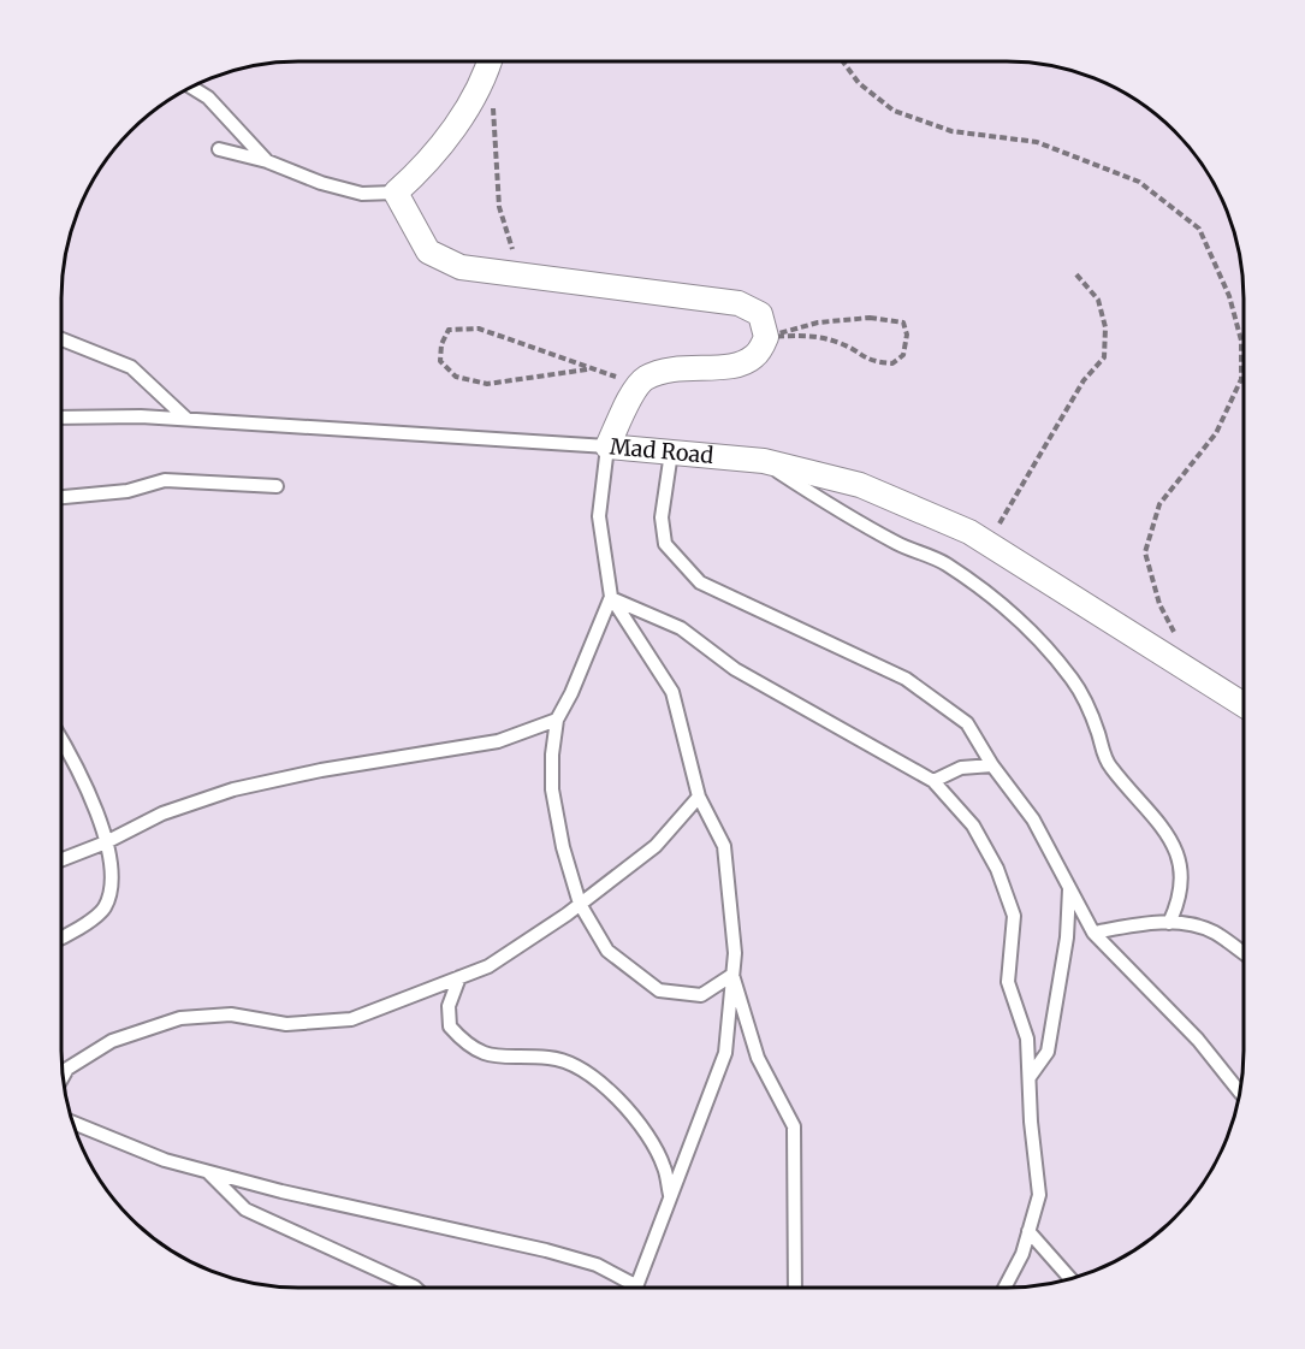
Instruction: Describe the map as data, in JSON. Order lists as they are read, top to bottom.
{
  "streets": {
    "street": ["Mad Road"]
  }
}
